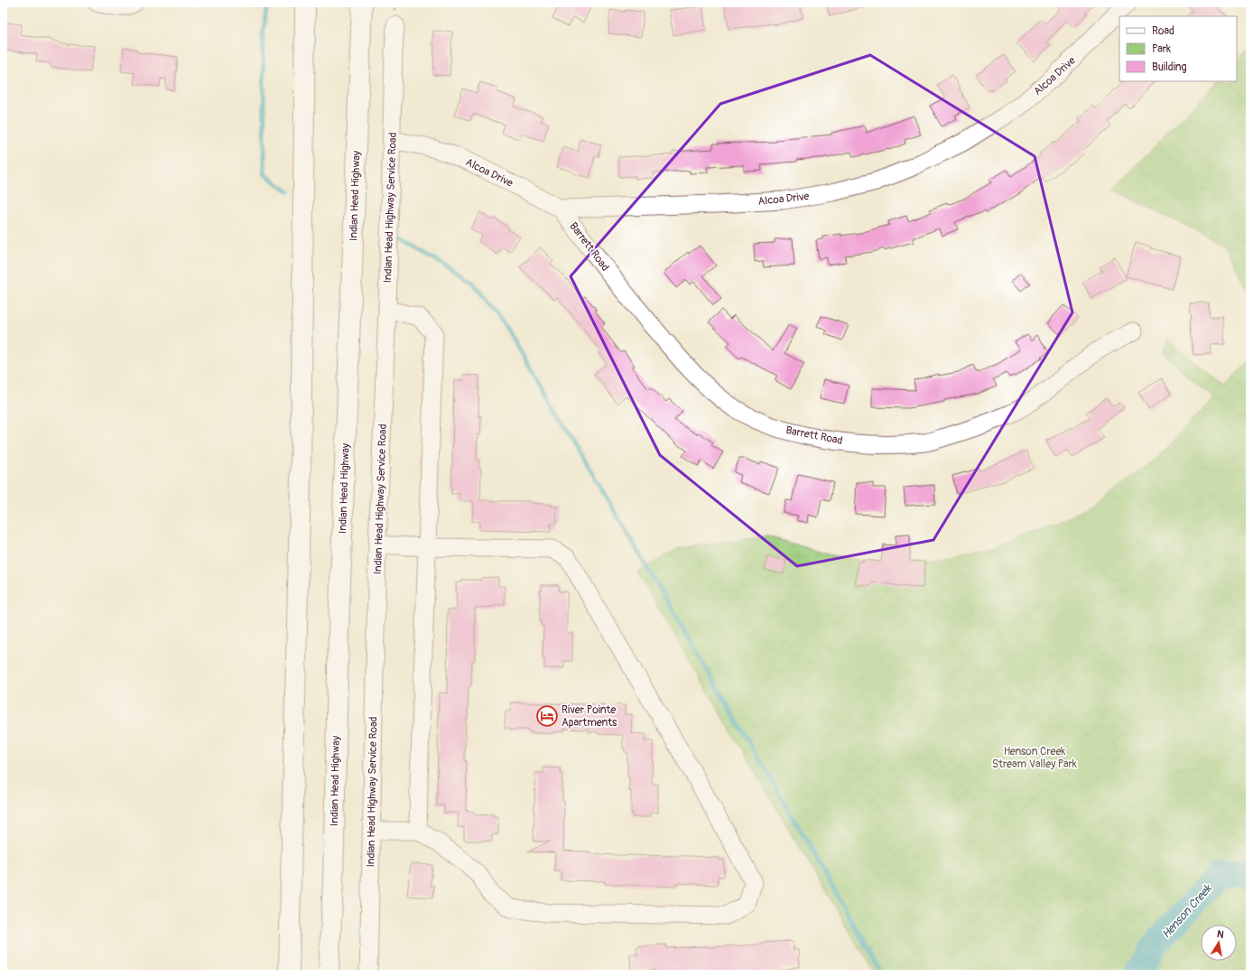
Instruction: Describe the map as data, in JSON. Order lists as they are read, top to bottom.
{
  "streets": {
    "highway": ["Indian Head Highway"],
    "street": ["Alcoa Drive", "Indian Head Highway Service Road", "Barrett Road"]
  },
  "crossings": [
    ["Alcoa Drive", "Indian Head Highway Service Road"],
    ["Alcoa Drive", "Barrett Road"]
  ],
  "water": ["Henson Creek"],
  "parks": ["Henson Creek Stream Valley Park"],
  "places": {
    "hotel": ["River Pointe Apartments"]
  },
  "legend": ["Road", "Park", "Building"],
  "north": "top"
}
